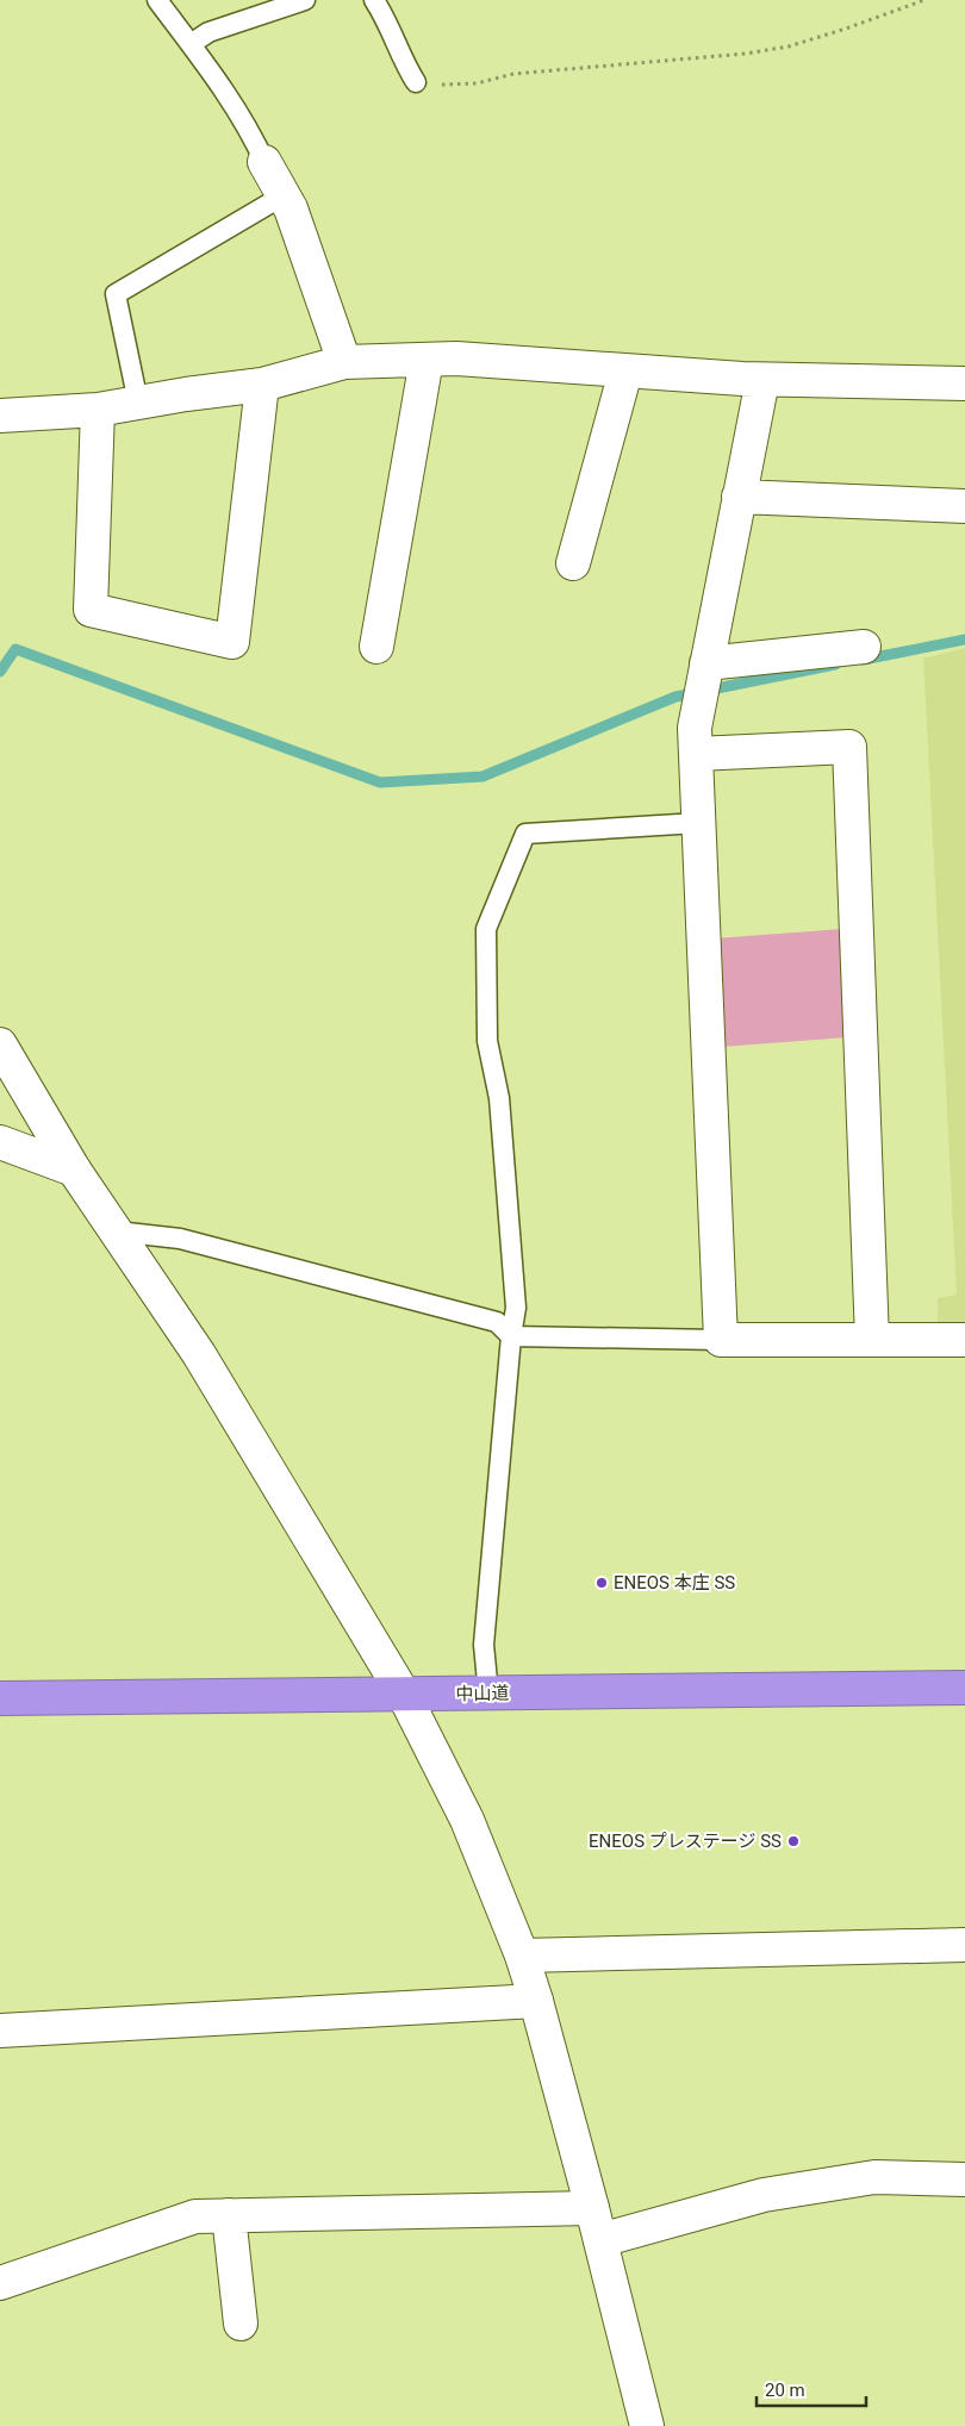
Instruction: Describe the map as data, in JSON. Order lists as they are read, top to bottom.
{
  "streets": {
    "highway": ["中山道"]
  },
  "places": ["ENEOS 本庄 SS", "ENEOS プレステージ SS"],
  "scale_bar": "20 m"
}
